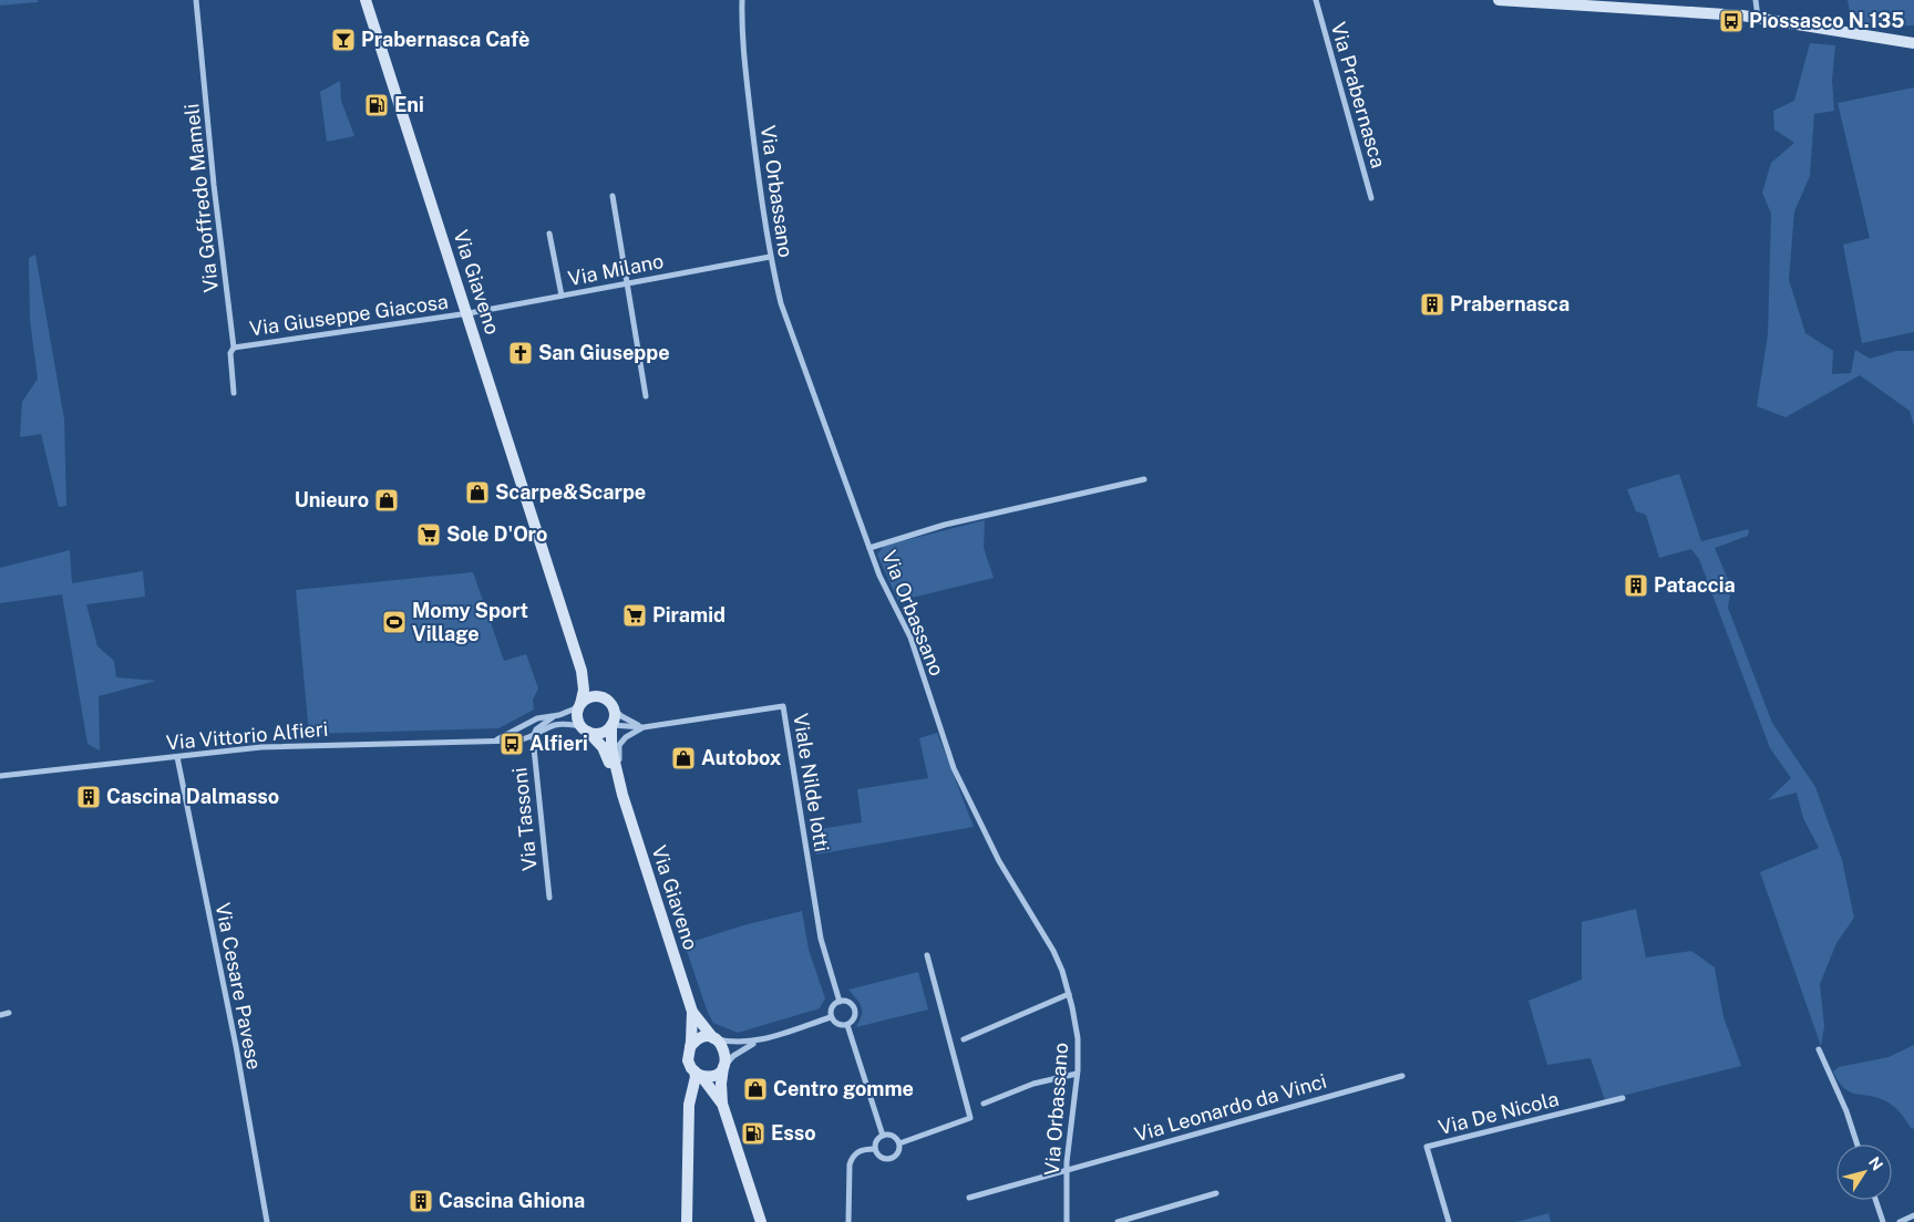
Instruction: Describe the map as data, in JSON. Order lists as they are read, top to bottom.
{
  "streets": {
    "main road": ["Via Giaveno"],
    "street": [
      "Via Prabernasca",
      "Via Orbassano",
      "Via Goffredo Mameli",
      "Via Milano",
      "Via Giuseppe Giacosa",
      "Via Vittorio Alfieri",
      "Viale Nilde Iotti",
      "Via Tassoni",
      "Via Cesare Pavese",
      "Via Leonardo da Vinci",
      "Via De Nicola"
    ]
  },
  "crossings": [
    ["Via Orbassano", "Via Milano"],
    ["Via Orbassano", "Via Leonardo da Vinci"],
    ["Via Goffredo Mameli", "Via Giuseppe Giacosa"],
    ["Via Milano", "Via Giaveno"],
    ["Via Milano", "Via Giuseppe Giacosa"],
    ["Via Giaveno", "Via Giuseppe Giacosa"],
    ["Via Giaveno", "Via Vittorio Alfieri"],
    ["Via Giaveno", "Viale Nilde Iotti"],
    ["Via Vittorio Alfieri", "Via Tassoni"],
    ["Via Vittorio Alfieri", "Via Cesare Pavese"]
  ],
  "places": {
    "bus stop": ["Piossasco N.135", "Alfieri"],
    "bar": ["Prabernasca Cafè"],
    "fuel station": ["Eni", "Esso"],
    "building": [
      "Prabernasca",
      "Pataccia",
      "Cascina Dalmasso",
      "Cascina Ghiona"
    ],
    "church": ["San Giuseppe"],
    "shop": [
      "Scarpe&Scarpe",
      "Unieuro",
      "Autobox",
      "Centro gomme"
    ],
    "supermarket": ["Sole D'Oro", "Piramid"],
    "sports": ["Momy Sport Village"]
  },
  "north": "top right"
}
